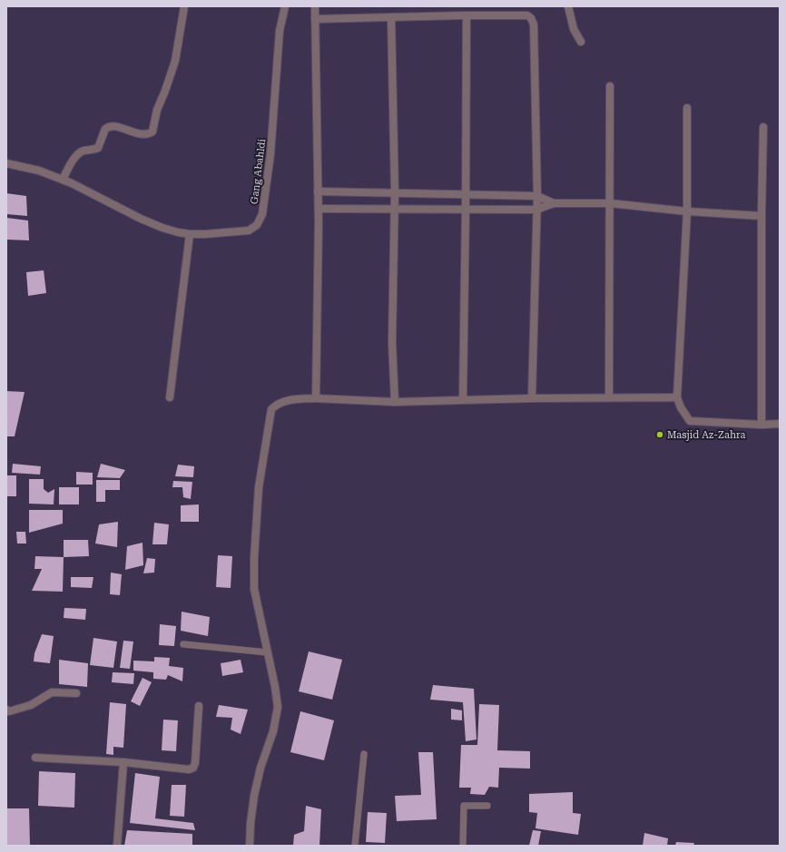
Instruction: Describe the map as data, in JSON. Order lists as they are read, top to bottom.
{
  "streets": {
    "street": ["Gang Abahldi"]
  },
  "places": ["Masjid Az-Zahra"]
}
